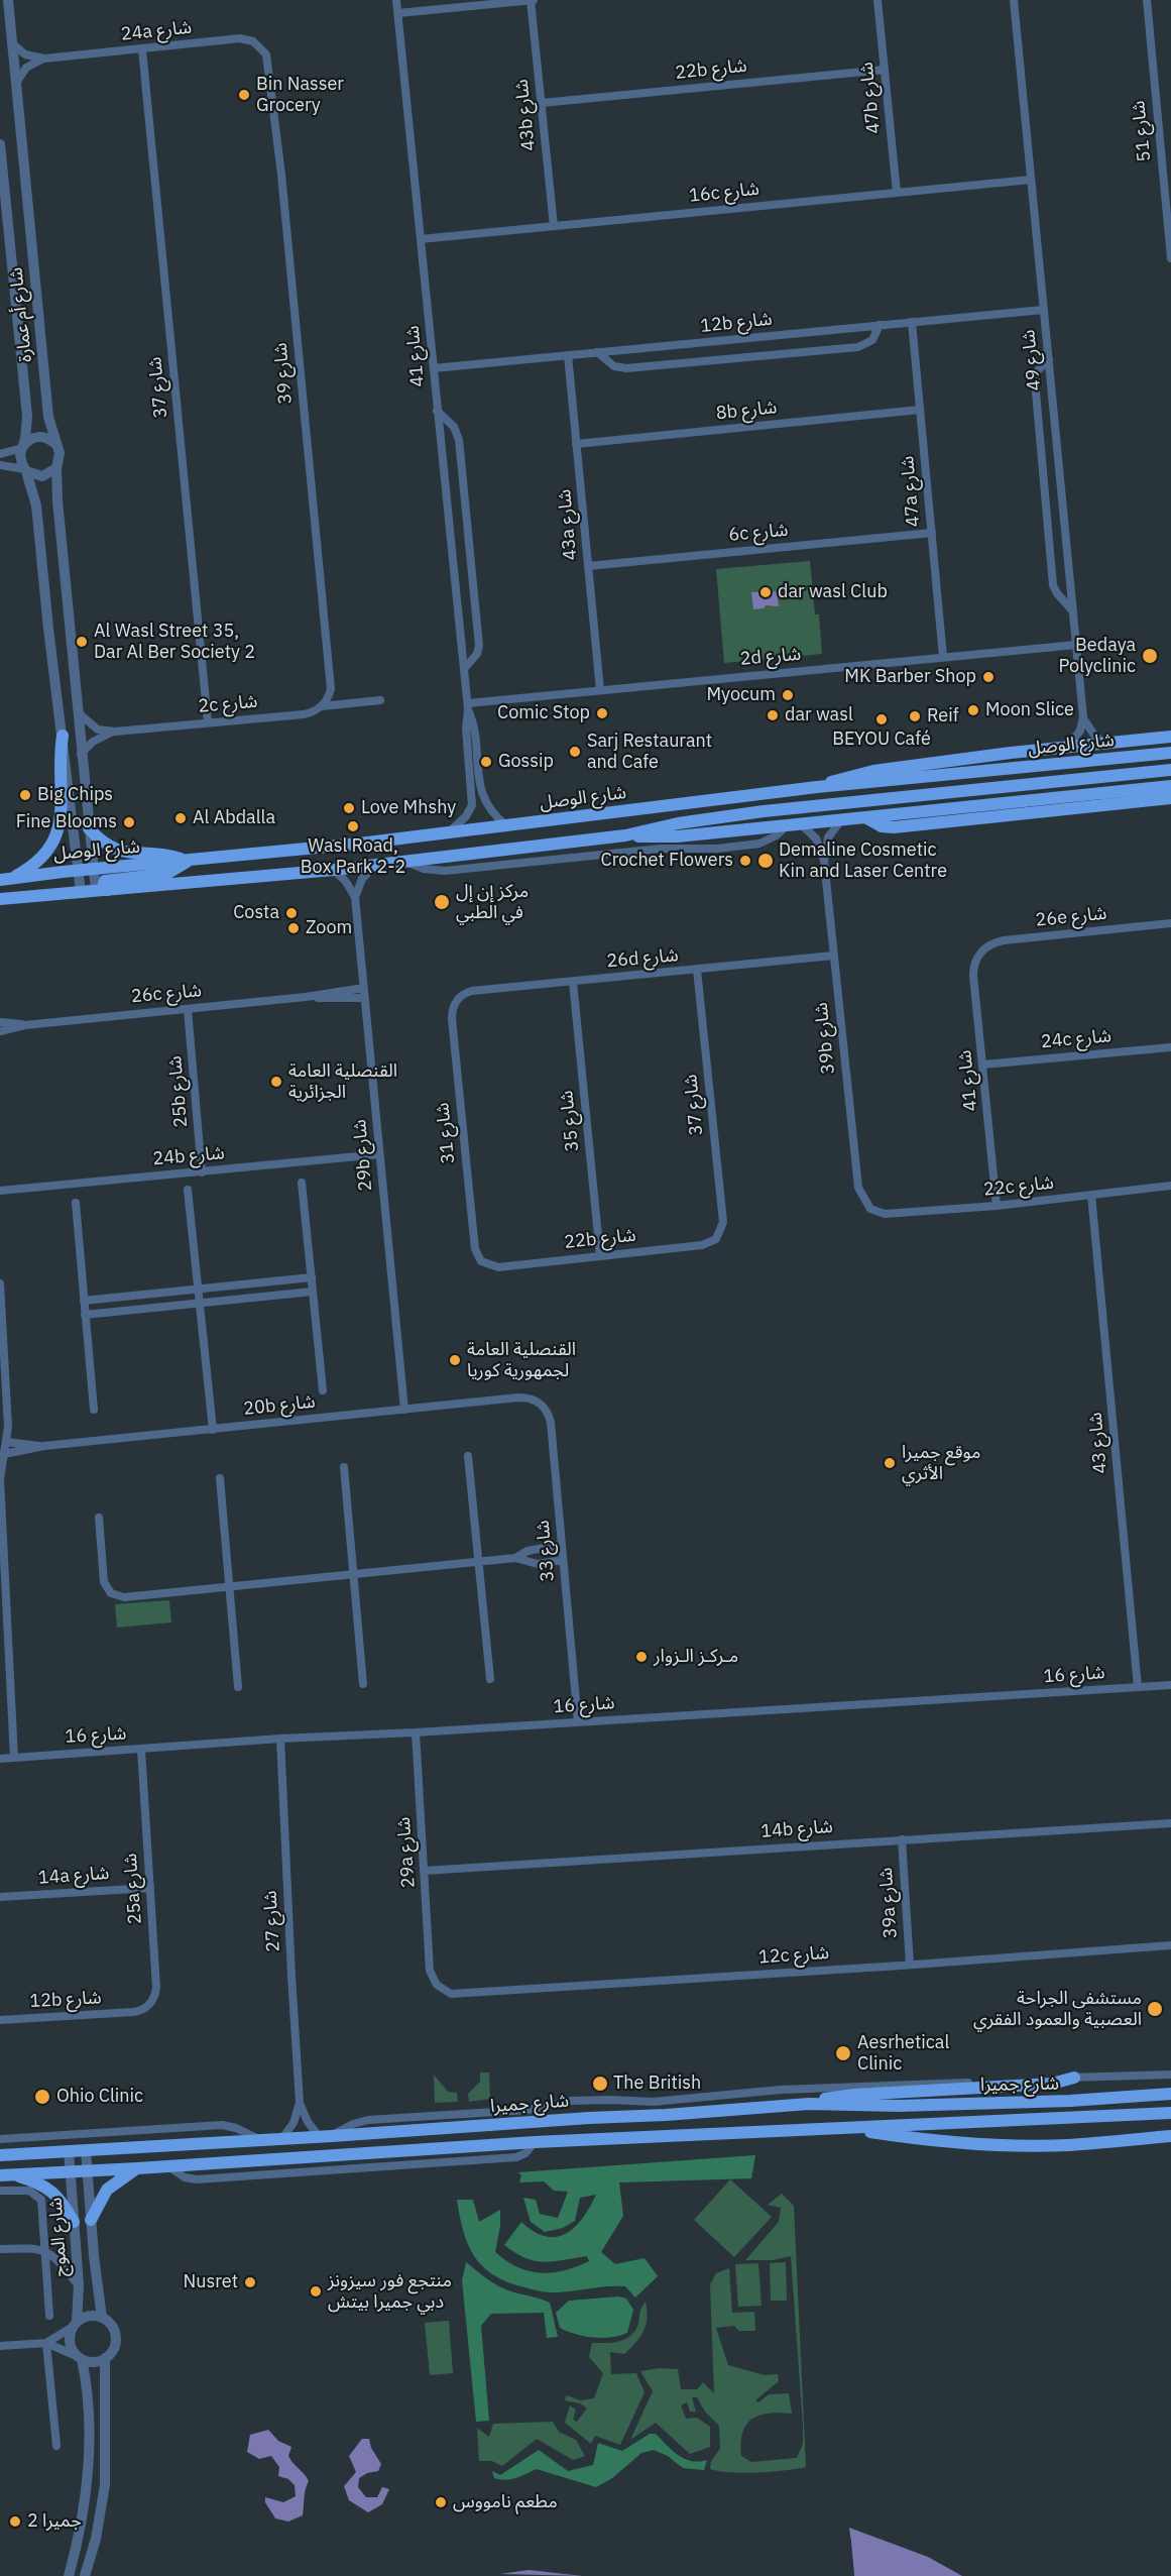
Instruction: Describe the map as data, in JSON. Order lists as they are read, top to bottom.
{
  "streets": {
    "main road": ["شارع الوصل", "شارع جميرا"],
    "street": [
      "24a شارع",
      "22b شارع",
      "47b شارع",
      "43b شارع",
      "شارع 51",
      "16c شارع",
      "شارع أم عمارة",
      "12b شارع",
      "شارع 41",
      "شارع 49",
      "شارع 39",
      "شارع 37",
      "8b شارع",
      "47a شارع",
      "43a شارع",
      "6c شارع",
      "2d شارع",
      "2c شارع",
      "26e شارع",
      "26d شارع",
      "26c شارع",
      "39b شارع",
      "24c شارع",
      "25b شارع",
      "شارع 35",
      "شارع 31",
      "29b شارع",
      "24b شارع",
      "22c شارع",
      "20b شارع",
      "شارع 43",
      "شارع 33",
      "شارع 16",
      "14b شارع",
      "29a شارع",
      "14a شارع",
      "25a شارع",
      "39a شارع",
      "شارع 27",
      "12c شارع",
      "شارع الموج"
    ]
  },
  "crossings": [
    ["24a شارع", "شارع أم عمارة"],
    ["24a شارع", "شارع 39"],
    ["24a شارع", "شارع 37"],
    ["22b شارع", "47b شارع"],
    ["22b شارع", "43b شارع"],
    ["22b شارع", "شارع 37"],
    ["22b شارع", "شارع 35"],
    ["22b شارع", "شارع 31"],
    ["47b شارع", "16c شارع"],
    ["43b شارع", "16c شارع"],
    ["16c شارع", "شارع 41"],
    ["16c شارع", "شارع 49"],
    ["12b شارع", "شارع 41"],
    ["12b شارع", "شارع 49"],
    ["12b شارع", "47a شارع"],
    ["12b شارع", "43a شارع"],
    ["12b شارع", "25a شارع"],
    ["شارع 41", "2d شارع"],
    ["شارع 41", "شارع الوصل"],
    ["شارع 41", "26e شارع"],
    ["شارع 41", "24c شارع"],
    ["شارع 41", "22c شارع"],
    ["شارع 49", "2d شارع"],
    ["شارع 39", "2c شارع"],
    ["شارع 37", "2c شارع"],
    ["شارع 37", "26d شارع"],
    ["8b شارع", "47a شارع"],
    ["8b شارع", "43a شارع"],
    ["47a شارع", "6c شارع"],
    ["47a شارع", "2d شارع"],
    ["43a شارع", "6c شارع"],
    ["43a شارع", "2d شارع"],
    ["شارع الوصل", "39b شارع"],
    ["شارع الوصل", "29b شارع"],
    ["26d شارع", "39b شارع"],
    ["26d شارع", "شارع 35"],
    ["26d شارع", "شارع 31"],
    ["26c شارع", "25b شارع"],
    ["26c شارع", "29b شارع"],
    ["39b شارع", "22c شارع"],
    ["25b شارع", "24b شارع"],
    ["29b شارع", "24b شارع"],
    ["29b شارع", "20b شارع"],
    ["22c شارع", "شارع 43"],
    ["20b شارع", "شارع 33"],
    ["شارع 43", "شارع 16"],
    ["شارع 33", "شارع 16"],
    ["شارع 16", "29a شارع"],
    ["شارع 16", "25a شارع"],
    ["شارع 16", "شارع 27"],
    ["14b شارع", "29a شارع"],
    ["14b شارع", "39a شارع"],
    ["29a شارع", "12c شارع"],
    ["14a شارع", "25a شارع"],
    ["39a شارع", "12c شارع"],
    ["شارع 27", "شارع جميرا"],
    ["شارع جميرا", "شارع الموج"]
  ],
  "places": [
    "Bin Nasser Grocery",
    "dar wasl Club",
    "Al Wasl Street 35, Dar Al Ber Society 2",
    "Bedaya Polyclinic",
    "MK Barber Shop",
    "Myocum",
    "Moon Slice",
    "Comic Stop",
    "dar wasl",
    "Reif",
    "BEYOU Café",
    "Sarj Restaurant and Cafe",
    "Gossip",
    "Big Chips",
    "Love Mhshy",
    "Al Abdalla",
    "Fine Blooms",
    "Wasl Road, Box Park 2-2",
    "Crochet Flowers",
    "Demaline Cosmetic Kin and Laser Centre",
    "مركز إن إل في الطبي",
    "Costa",
    "Zoom",
    "القنصلية العامة الجزائرية",
    "القنصلية العامة لجمهورية كوريا",
    "موقع جميرا الأثري",
    "مـركـز الـزوار",
    "مستشفى الجراحة العصبية والعمود الفقري",
    "Aesrhetical Clinic",
    "The British",
    "Ohio Clinic",
    "Nusret",
    "منتجع فور سيزونز دبي جميرا بيتش",
    "مطعم نامووس",
    "جميرا 2"
  ]
}
